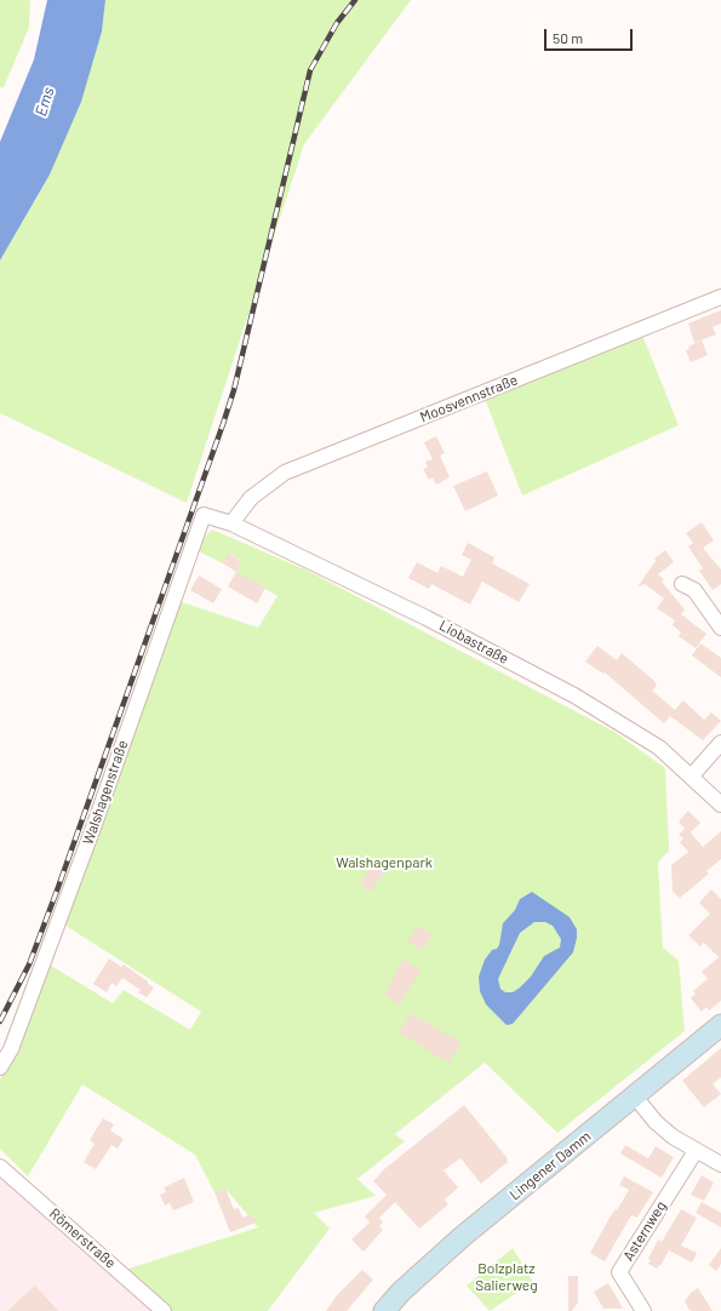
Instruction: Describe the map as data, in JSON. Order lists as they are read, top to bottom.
{
  "streets": {
    "main road": ["Lingener Damm"],
    "street": [
      "Moosvennstraße",
      "Liobastraße",
      "Walshagenstraße",
      "Asternweg",
      "Römerstraße"
    ]
  },
  "crossings": [
    ["Moosvennstraße", "Liobastraße"],
    ["Liobastraße", "Walshagenstraße"]
  ],
  "water": ["Ems"],
  "parks": ["Walshagenpark", "Bolzplatz Salierweg"],
  "scale_bar": "50 m"
}
